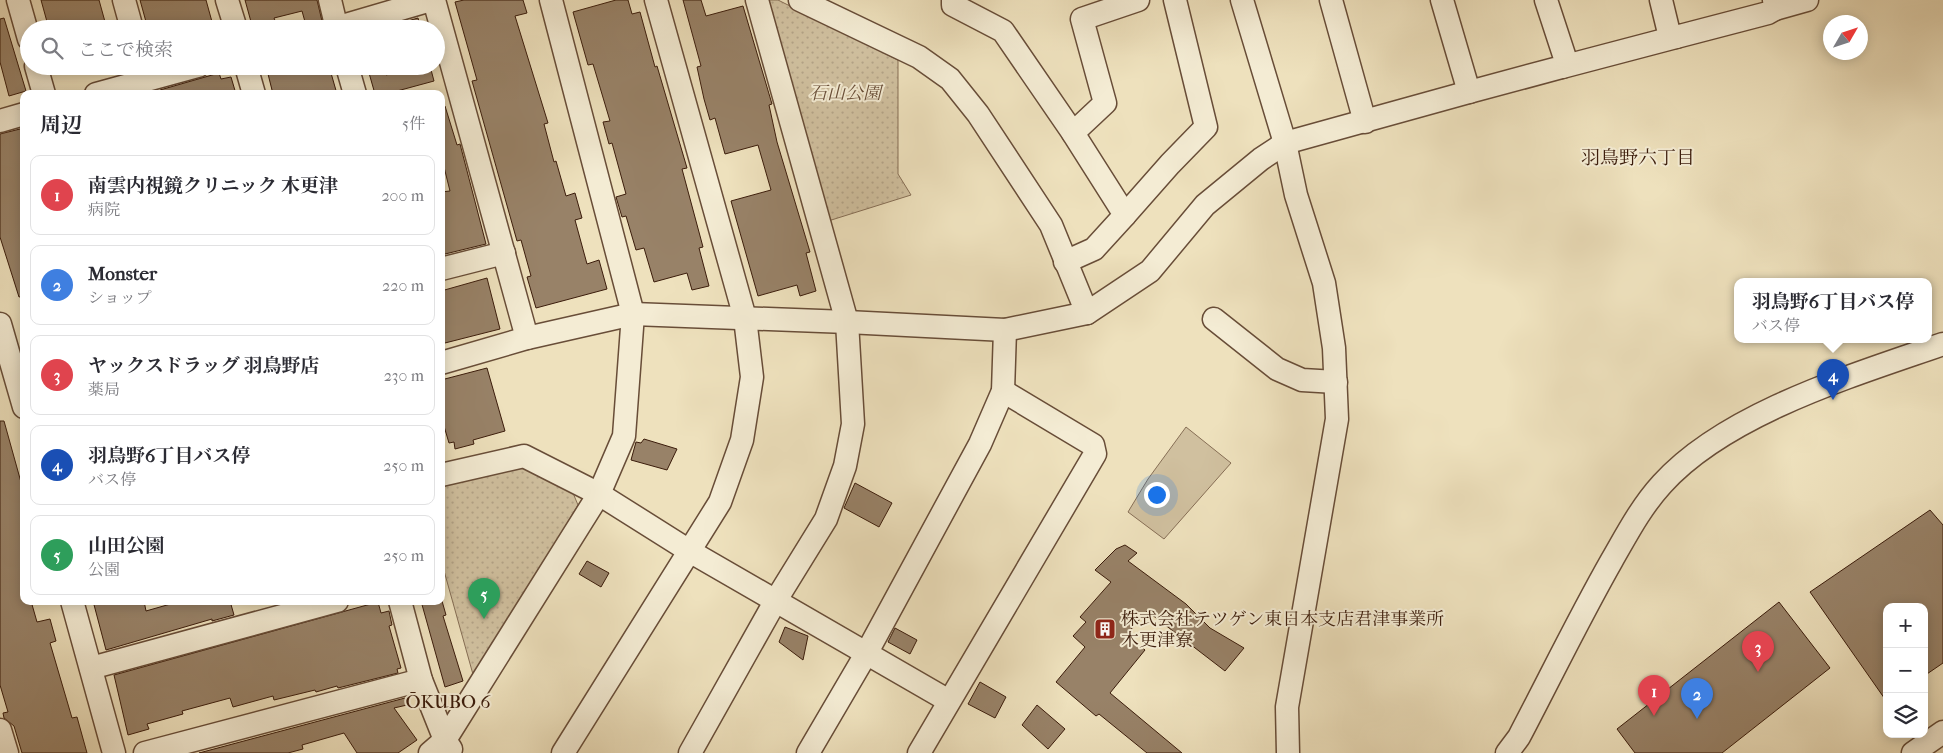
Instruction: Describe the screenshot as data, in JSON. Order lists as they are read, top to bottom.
{
  "districts": ["羽鳥野六丁目", "ŌKUBO 6"],
  "parks": ["石山公園"],
  "places": {
    "building": ["株式会社テツゲン東日本支店君津事業所 木更津寮"]
  },
  "north": "top right",
  "page": {
    "search": "ここで検索",
    "heading": ["周辺", "5件"],
    "list": [
      {
        "mark": "1",
        "name": "南雲内視鏡クリニック 木更津",
        "note": "病院",
        "value": "200 m"
      },
      {
        "mark": "2",
        "name": "Monster",
        "note": "ショップ",
        "value": "220 m"
      },
      {
        "mark": "3",
        "name": "ヤックスドラッグ 羽鳥野店",
        "note": "薬局",
        "value": "230 m"
      },
      {
        "mark": "4",
        "name": "羽鳥野6丁目バス停",
        "note": "バス停",
        "value": "250 m"
      },
      {
        "mark": "5",
        "name": "山田公園",
        "note": "公園",
        "value": "250 m"
      }
    ],
    "popup": ["羽鳥野6丁目バス停", "バス停"],
    "pins": [
      "4",
      "5",
      "3",
      "1",
      "2"
    ],
    "map_buttons": ["+", "−"]
  }
}
